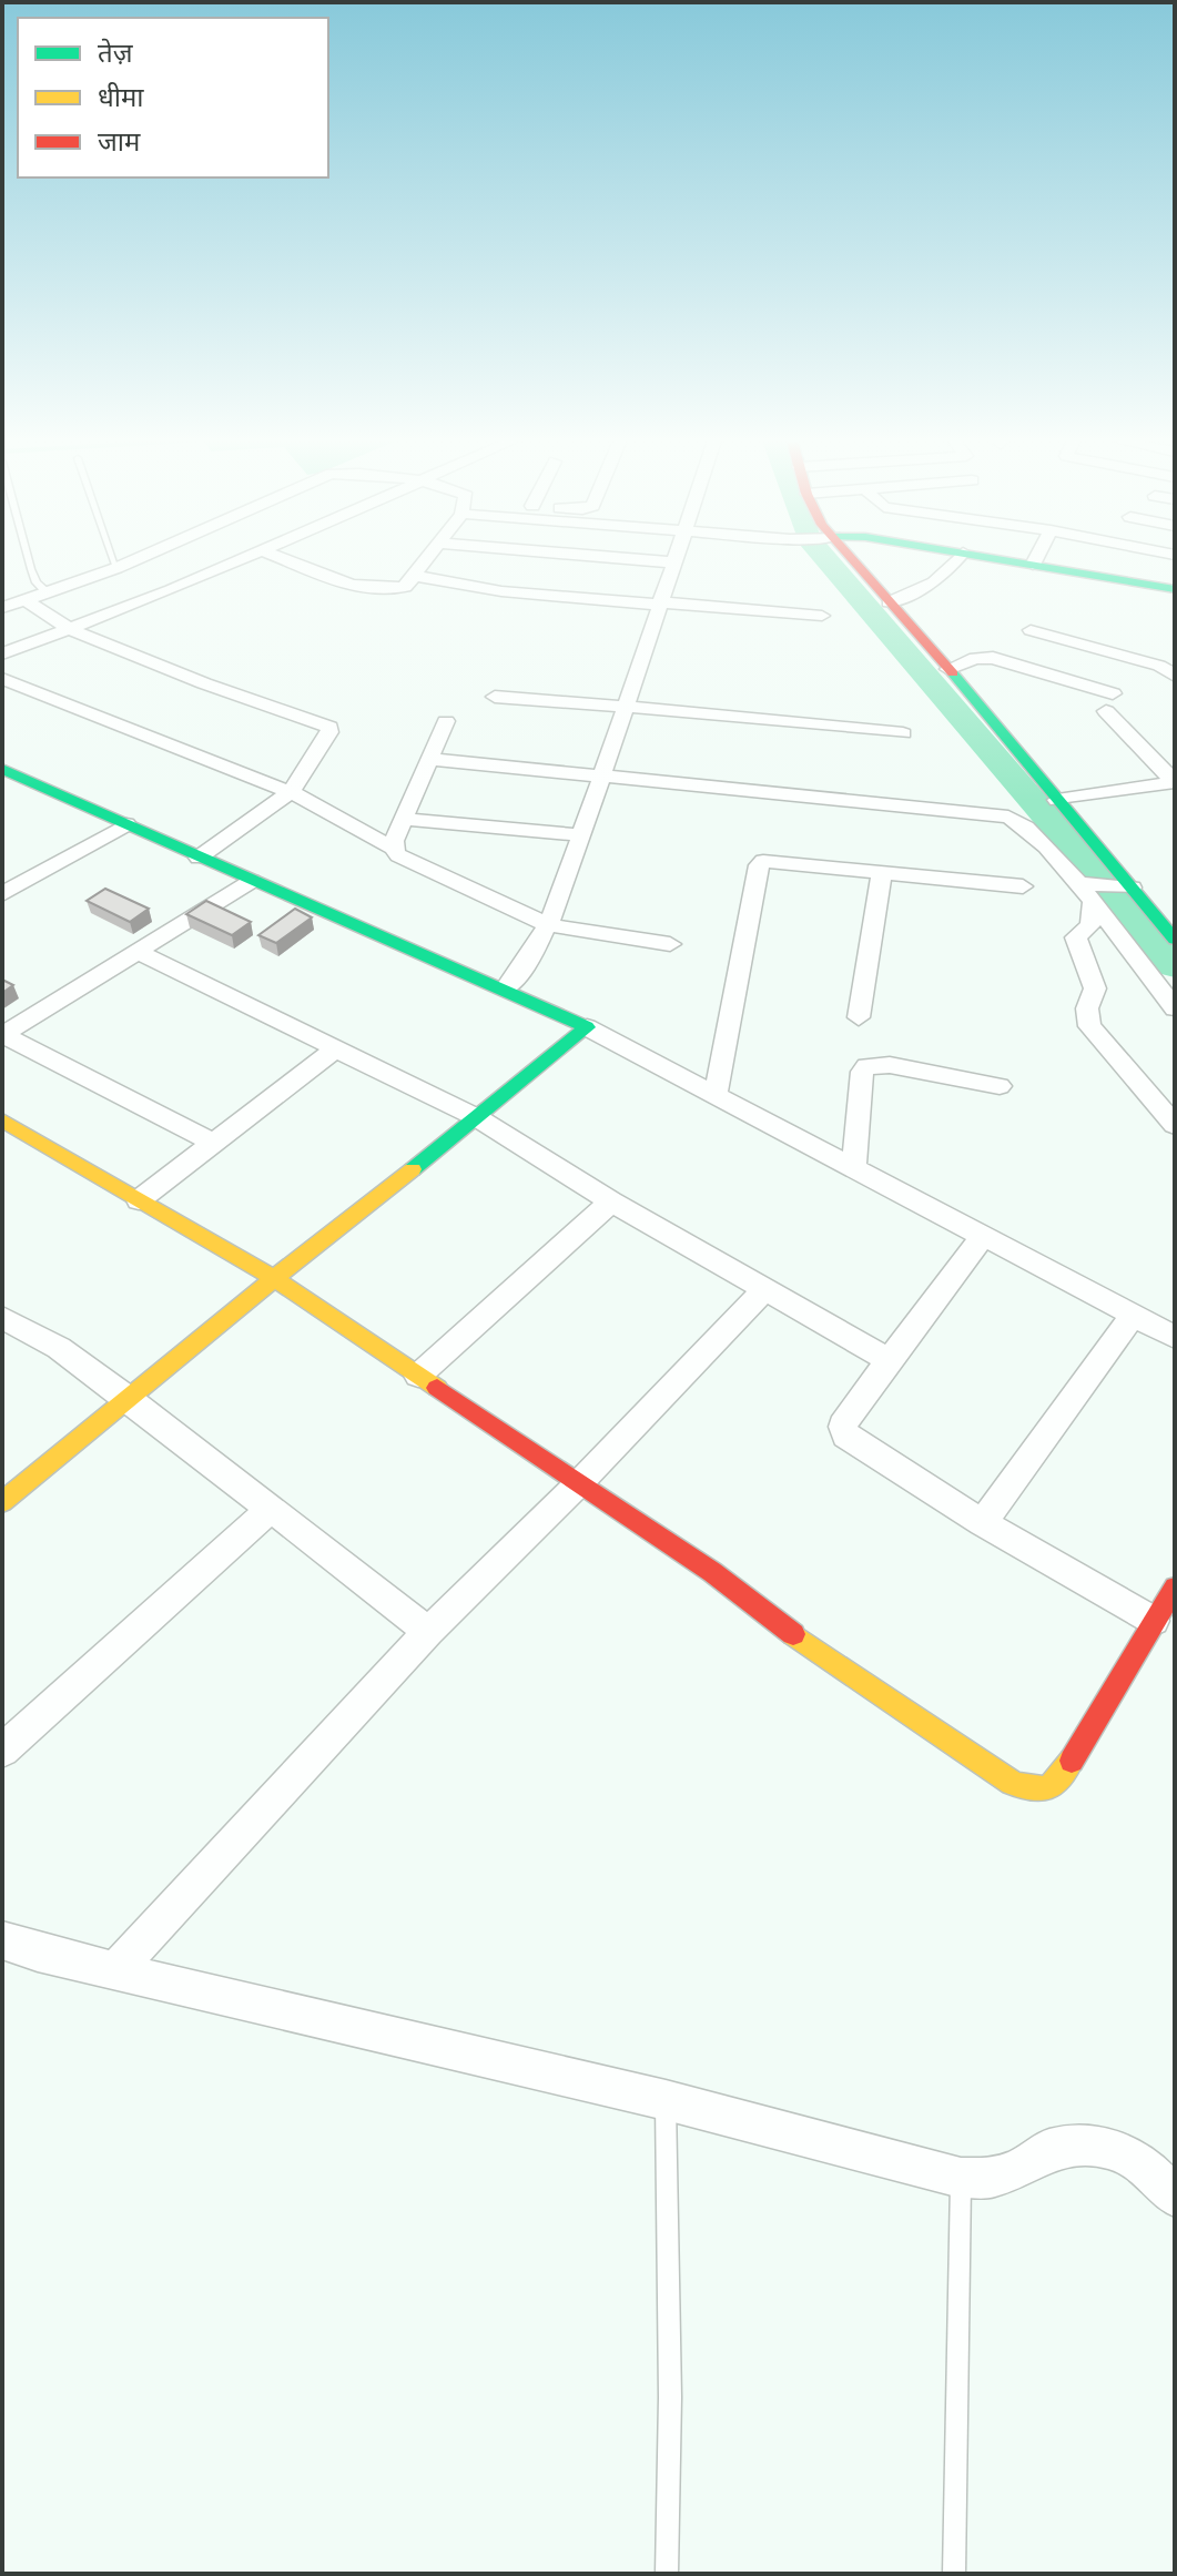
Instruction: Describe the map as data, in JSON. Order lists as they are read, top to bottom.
{
  "legend": ["तेज़", "धीमा", "जाम"]
}
